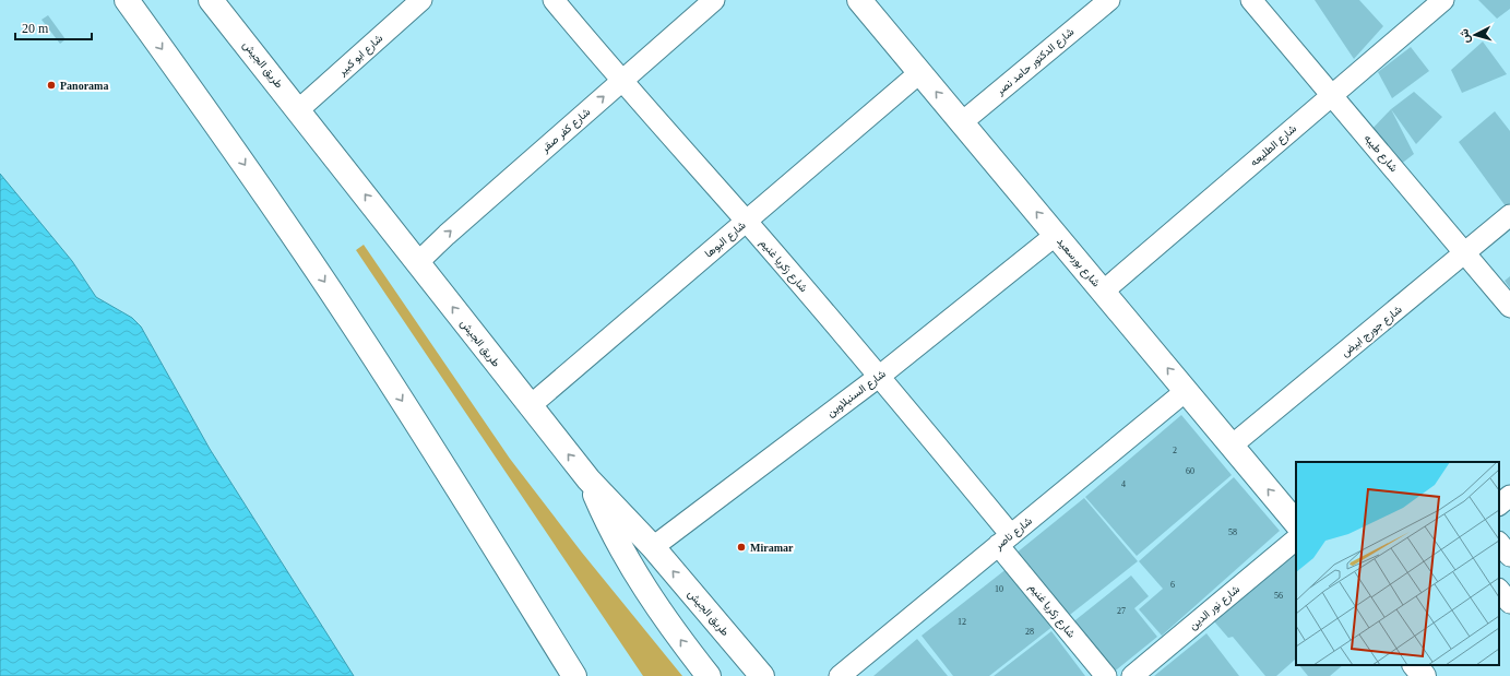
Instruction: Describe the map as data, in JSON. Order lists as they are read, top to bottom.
{
  "streets": {
    "main road": ["طريق الجيش", "شارع بورسعيد"],
    "street": [
      "شارع ابو كبير",
      "شارع الدكتور حامد نصر",
      "شارع كفر صقر",
      "شارع الطليعه",
      "شارع طيبه",
      "شارع البوها",
      "شارع زكريا غنيم",
      "شارع جورج ابيض",
      "شارع السنبلاوين",
      "شارع ناصر",
      "شارع نور الدين"
    ]
  },
  "crossings": [
    ["شارع ابو كبير", "طريق الجيش"],
    ["شارع الدكتور حامد نصر", "شارع بورسعيد"],
    ["طريق الجيش", "شارع كفر صقر"],
    ["طريق الجيش", "شارع البوها"],
    ["طريق الجيش", "شارع السنبلاوين"],
    ["شارع كفر صقر", "شارع زكريا غنيم"],
    ["شارع الطليعه", "شارع طيبه"],
    ["شارع الطليعه", "شارع بورسعيد"],
    ["شارع طيبه", "شارع جورج ابيض"],
    ["شارع البوها", "شارع بورسعيد"],
    ["شارع البوها", "شارع زكريا غنيم"],
    ["شارع بورسعيد", "شارع جورج ابيض"],
    ["شارع بورسعيد", "شارع السنبلاوين"],
    ["شارع بورسعيد", "شارع ناصر"],
    ["شارع زكريا غنيم", "شارع السنبلاوين"],
    ["شارع زكريا غنيم", "شارع ناصر"]
  ],
  "one_way": ["شارع كفر صقر", "شارع بورسعيد"],
  "places": ["Panorama", "Miramar"],
  "house_numbers": [
    "2",
    "60",
    "4",
    "58",
    "6",
    "10",
    "56",
    "27",
    "12",
    "28"
  ],
  "scale_bar": "20 m",
  "north": "left"
}
